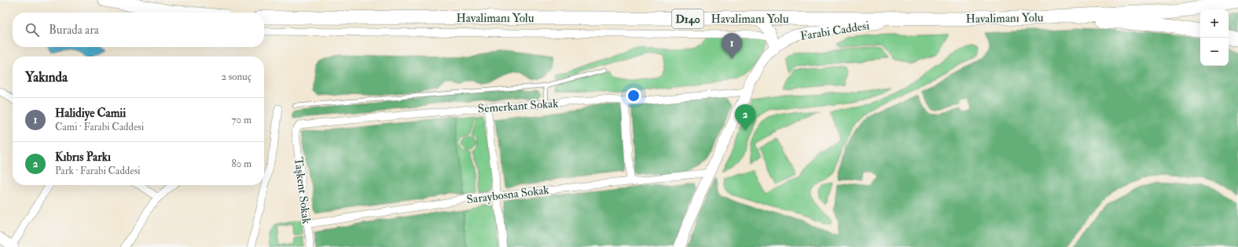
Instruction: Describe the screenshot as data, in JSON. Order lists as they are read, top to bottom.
{
  "streets": {
    "highway": ["Havalimanı Yolu", "D140"],
    "street": [
      "Farabi Caddesi",
      "Semerkant Sokak",
      "Taşkent Sokak",
      "Saraybosna Sokak"
    ]
  },
  "crossings": [
    ["Havalimanı Yolu", "Farabi Caddesi"],
    ["Farabi Caddesi", "Semerkant Sokak"],
    ["Farabi Caddesi", "Saraybosna Sokak"],
    ["Semerkant Sokak", "Taşkent Sokak"],
    ["Taşkent Sokak", "Saraybosna Sokak"]
  ],
  "page": {
    "map_buttons": ["+", "−"],
    "search": "Burada ara",
    "pins": ["1", "2"],
    "heading": ["Yakında", "2 sonuç"],
    "list": [
      {
        "mark": "1",
        "name": "Halidiye Camii",
        "note": "Cami · Farabi Caddesi",
        "value": "70 m"
      },
      {
        "mark": "2",
        "name": "Kıbrıs Parkı",
        "note": "Park · Farabi Caddesi",
        "value": "80 m"
      }
    ]
  }
}
